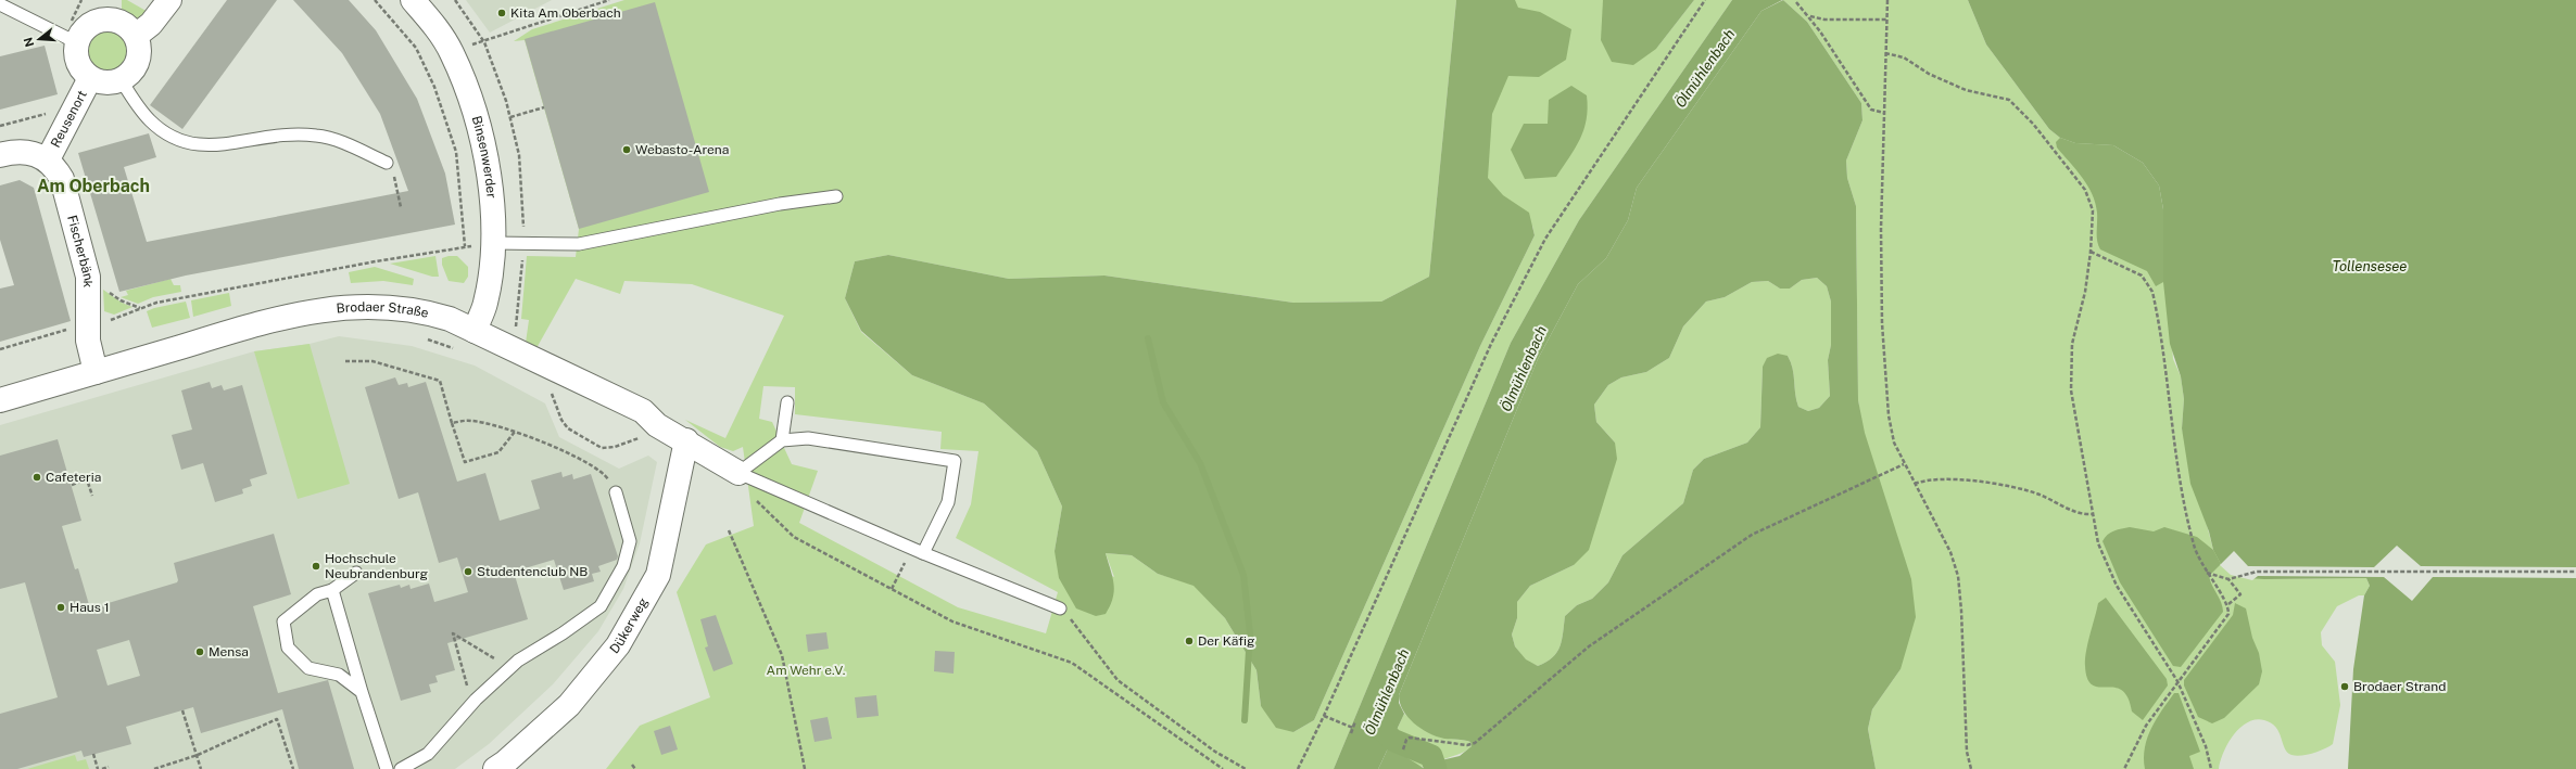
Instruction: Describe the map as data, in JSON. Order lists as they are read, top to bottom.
{
  "streets": {
    "street": [
      "Reusenort",
      "Binsenwerder",
      "Fischerbänk",
      "Brodaer Straße",
      "Dükerweg"
    ]
  },
  "crossings": [
    ["Reusenort", "Fischerbänk"],
    ["Binsenwerder", "Brodaer Straße"],
    ["Fischerbänk", "Brodaer Straße"],
    ["Brodaer Straße", "Dükerweg"]
  ],
  "districts": ["Am Oberbach"],
  "water": ["Ölmühlenbach", "Tollensesee"],
  "parks": ["Am Wehr e.V."],
  "places": [
    "Kita Am Oberbach",
    "Webasto-Arena",
    "Cafeteria",
    "Hochschule Neubrandenburg",
    "Studentenclub NB",
    "Haus 1",
    "Der Käfig",
    "Mensa",
    "Brodaer Strand"
  ],
  "north": "left"
}
